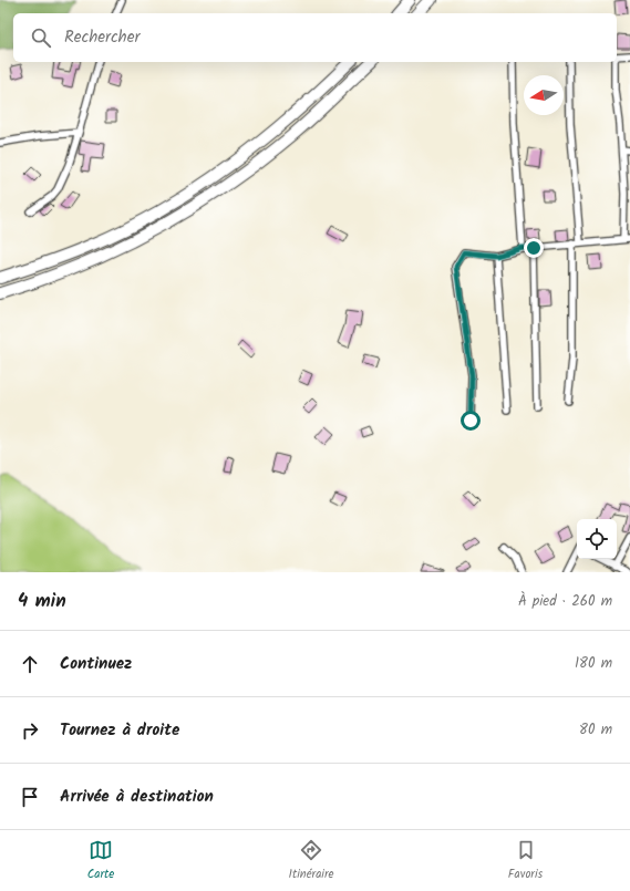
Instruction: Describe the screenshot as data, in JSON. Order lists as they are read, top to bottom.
{
  "north": "left",
  "page": {
    "search": "Rechercher",
    "heading": ["4 min", "À pied · 260 m"],
    "list": [
      ["Continuez", "180 m"],
      ["Tournez à droite", "80 m"],
      "Arrivée à destination"
    ],
    "nav": ["Carte", "Itinéraire", "Favoris"]
  }
}
